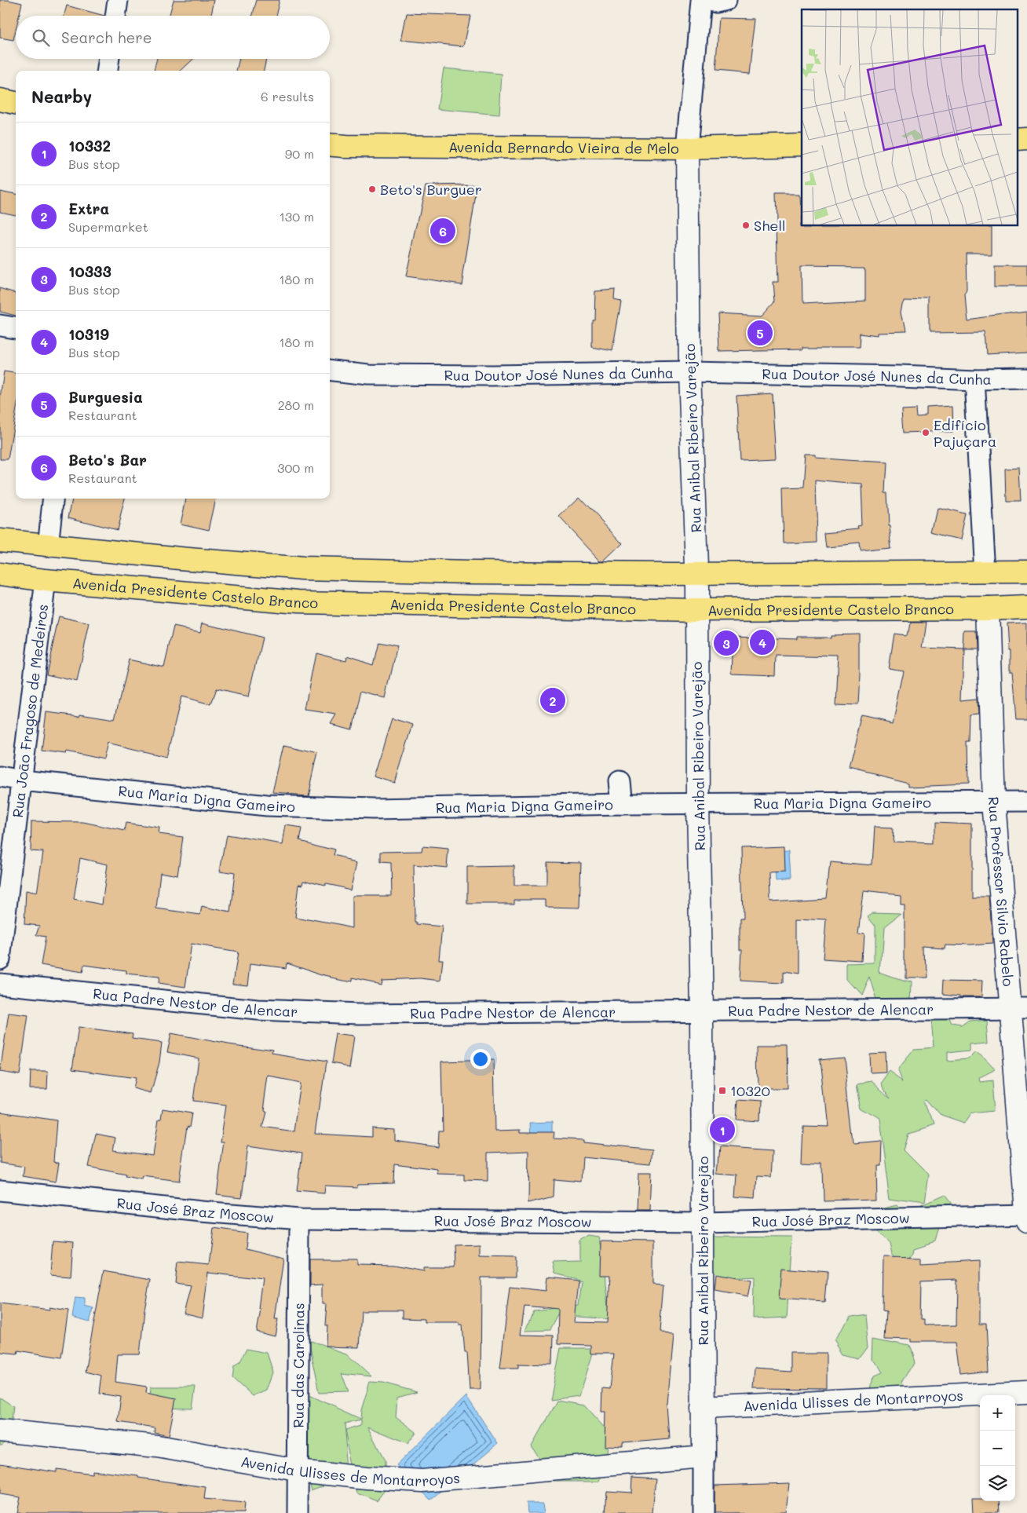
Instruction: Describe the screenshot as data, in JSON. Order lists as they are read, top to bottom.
{
  "streets": {
    "main road": ["Avenida Bernardo Vieira de Melo", "Avenida Presidente Castelo Branco"],
    "street": [
      "Rua Doutor José Nunes da Cunha",
      "Rua Anibal Ribeiro Varejão",
      "Rua João Fragoso de Medeiros",
      "Rua Maria Digna Gameiro",
      "Rua Professor Silvio Rabelo",
      "Rua Padre Nestor de Alencar",
      "Rua José Braz Moscow",
      "Rua das Carolinas",
      "Avenida Ulisses de Montarroyos"
    ]
  },
  "crossings": [
    ["Avenida Bernardo Vieira de Melo", "Rua Anibal Ribeiro Varejão"],
    ["Rua Doutor José Nunes da Cunha", "Rua Anibal Ribeiro Varejão"],
    ["Rua Anibal Ribeiro Varejão", "Avenida Presidente Castelo Branco"],
    ["Rua Anibal Ribeiro Varejão", "Rua Maria Digna Gameiro"],
    ["Rua Anibal Ribeiro Varejão", "Rua Padre Nestor de Alencar"],
    ["Rua Anibal Ribeiro Varejão", "Rua José Braz Moscow"],
    ["Rua Anibal Ribeiro Varejão", "Avenida Ulisses de Montarroyos"],
    ["Avenida Presidente Castelo Branco", "Rua João Fragoso de Medeiros"],
    ["Avenida Presidente Castelo Branco", "Rua Professor Silvio Rabelo"],
    ["Rua João Fragoso de Medeiros", "Rua Maria Digna Gameiro"],
    ["Rua Maria Digna Gameiro", "Rua Professor Silvio Rabelo"],
    ["Rua Professor Silvio Rabelo", "Rua Padre Nestor de Alencar"],
    ["Rua Professor Silvio Rabelo", "Rua José Braz Moscow"],
    ["Rua José Braz Moscow", "Rua das Carolinas"],
    ["Rua das Carolinas", "Avenida Ulisses de Montarroyos"]
  ],
  "places": {
    "other": ["Beto's Burguer", "Shell", "Edifício Pajuçara"],
    "transit": ["10320"]
  },
  "page": {
    "search": "Search here",
    "heading": ["Nearby", "6 results"],
    "list": [
      {
        "mark": "1",
        "name": "10332",
        "note": "Bus stop",
        "value": "90 m"
      },
      {
        "mark": "2",
        "name": "Extra",
        "note": "Supermarket",
        "value": "130 m"
      },
      {
        "mark": "3",
        "name": "10333",
        "note": "Bus stop",
        "value": "180 m"
      },
      {
        "mark": "4",
        "name": "10319",
        "note": "Bus stop",
        "value": "180 m"
      },
      {
        "mark": "5",
        "name": "Burguesia",
        "note": "Restaurant",
        "value": "280 m"
      },
      {
        "mark": "6",
        "name": "Beto's Bar",
        "note": "Restaurant",
        "value": "300 m"
      }
    ],
    "pins": [
      "6",
      "5",
      "4",
      "3",
      "2",
      "1"
    ],
    "map_buttons": ["+", "−"]
  }
}
